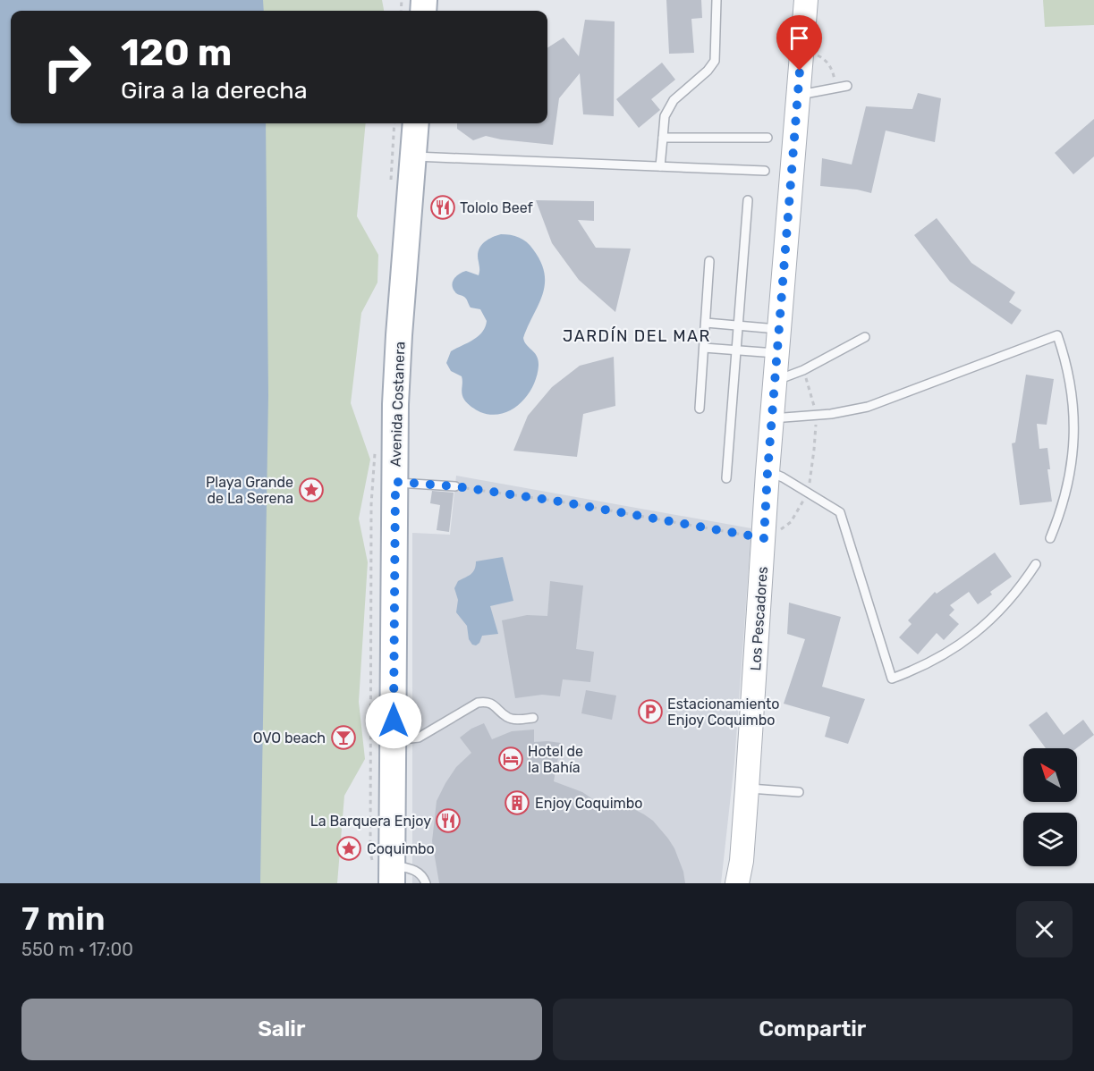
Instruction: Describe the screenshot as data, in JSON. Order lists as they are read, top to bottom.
{
  "streets": {
    "main road": ["Avenida Costanera"],
    "street": ["Los Pescadores"]
  },
  "districts": ["JARDÍN DEL MAR"],
  "places": {
    "restaurant": ["Tololo Beef", "La Barquera Enjoy"],
    "place": ["Playa Grande de La Serena", "Coquimbo"],
    "parking": ["Estacionamiento Enjoy Coquimbo"],
    "bar": ["OVO beach"],
    "hotel": ["Hotel de la Bahía"],
    "building": ["Enjoy Coquimbo"]
  },
  "north": "top left",
  "page": {
    "turn": ["120 m", "Gira a la derecha"],
    "heading": ["7 min", "550 m · 17:00"],
    "buttons": ["Salir", "Compartir"]
  }
}
